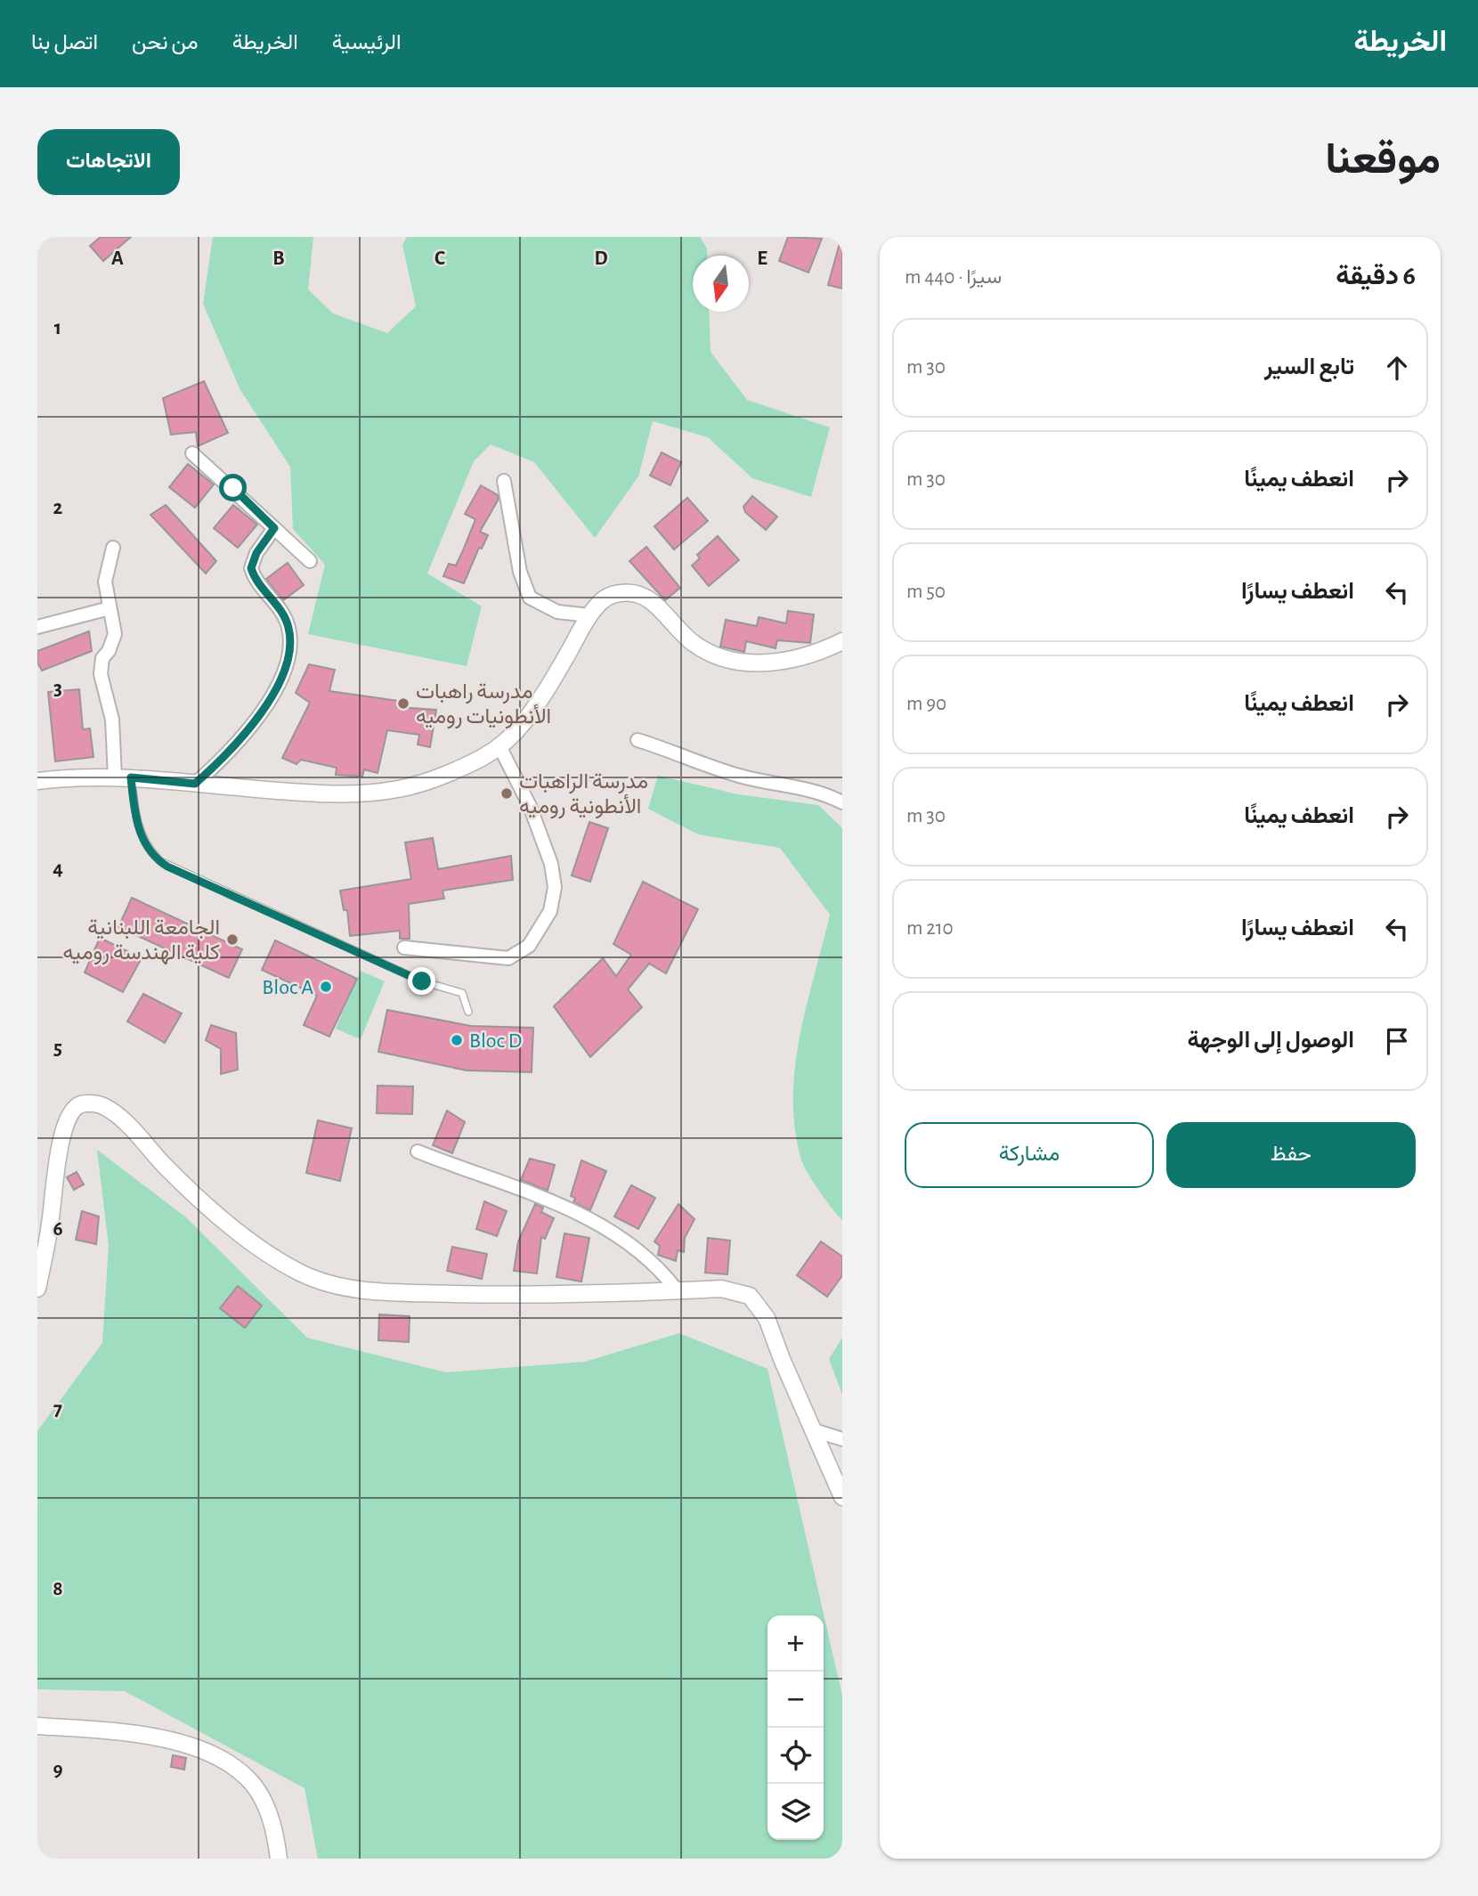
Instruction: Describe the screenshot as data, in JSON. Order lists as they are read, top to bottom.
{
  "places": [
    "مدرسة راهبات الأنطونيات روميه",
    "مدرسة الراهبات الأنطونية روميه",
    "الجامعة اللبنانية كلية الهندسة روميه",
    "Bloc A",
    "Bloc D"
  ],
  "north": "bottom",
  "page": {
    "header": "الخريطة",
    "nav": [
      "الرئيسية",
      "الخريطة",
      "من نحن",
      "اتصل بنا"
    ],
    "title": "موقعنا",
    "buttons": [
      "الاتجاهات",
      ["حفظ", "مشاركة"]
    ],
    "heading": ["6 دقيقة", "سيرًا · 440 m"],
    "list": [
      ["تابع السير", "30 m"],
      ["انعطف يمينًا", "30 m"],
      ["انعطف يسارًا", "50 m"],
      ["انعطف يمينًا", "90 m"],
      ["انعطف يمينًا", "30 m"],
      ["انعطف يسارًا", "210 m"],
      "الوصول إلى الوجهة"
    ],
    "map_buttons": ["+", "−"]
  },
  "grid": {
    "columns": [
      "A",
      "B",
      "C",
      "D",
      "E"
    ],
    "rows": [
      "1",
      "2",
      "3",
      "4",
      "5",
      "6",
      "7",
      "8",
      "9"
    ]
  }
}
